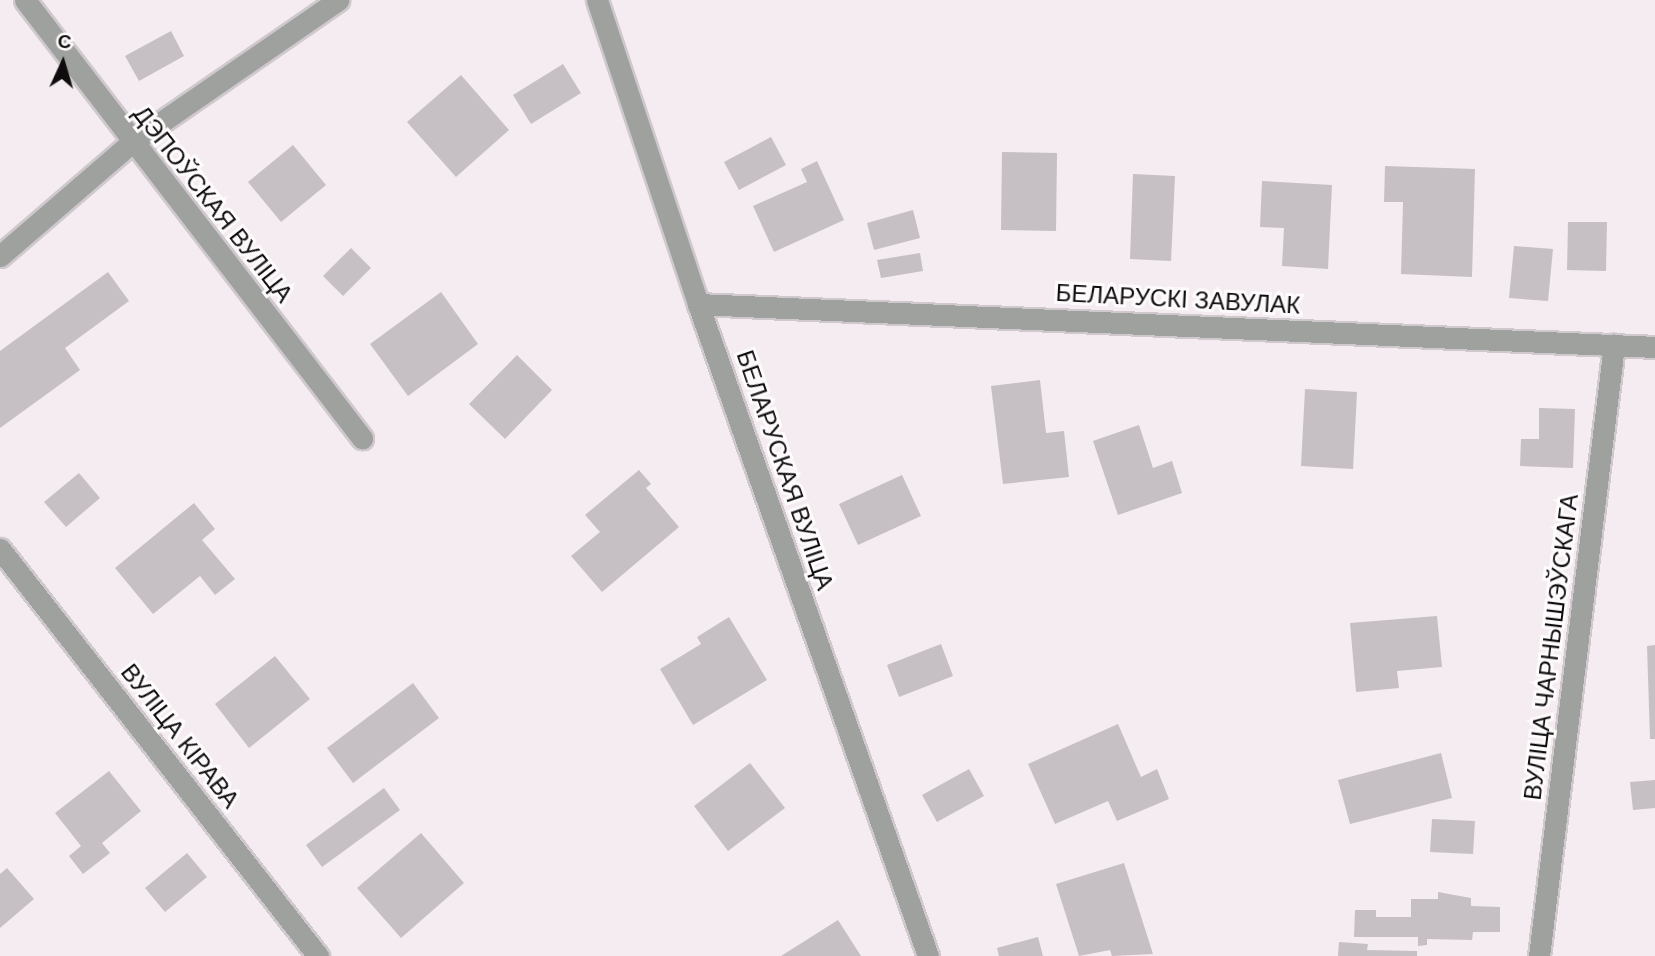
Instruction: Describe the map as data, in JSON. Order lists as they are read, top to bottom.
{
  "streets": {
    "street": [
      "ДЭПОЎСКАЯ ВУЛІЦА",
      "БЕЛАРУСКІ ЗАВУЛАК",
      "БЕЛАРУСКАЯ ВУЛІЦА",
      "ВУЛІЦА ЧАРНЫШЭЎСКАГА",
      "ВУЛІЦА КІРАВА"
    ]
  },
  "crossings": [
    ["БЕЛАРУСКІ ЗАВУЛАК", "БЕЛАРУСКАЯ ВУЛІЦА"],
    ["БЕЛАРУСКІ ЗАВУЛАК", "ВУЛІЦА ЧАРНЫШЭЎСКАГА"]
  ],
  "north": "top"
}
